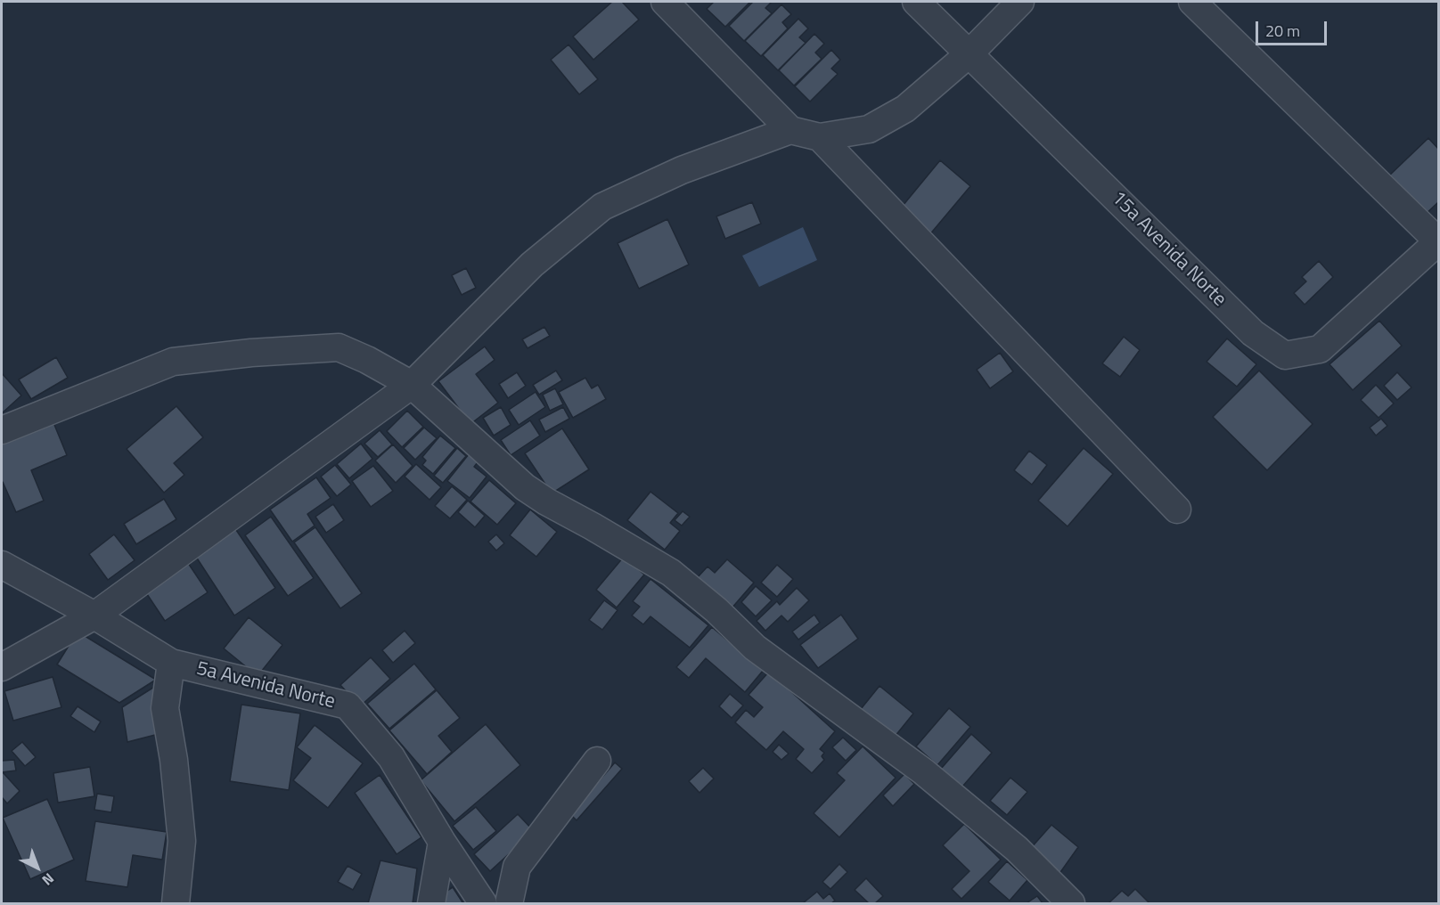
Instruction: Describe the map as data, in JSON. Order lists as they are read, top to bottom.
{
  "streets": {
    "street": ["15a Avenida Norte", "5a Avenida Norte"]
  },
  "scale_bar": "20 m",
  "north": "bottom right"
}
